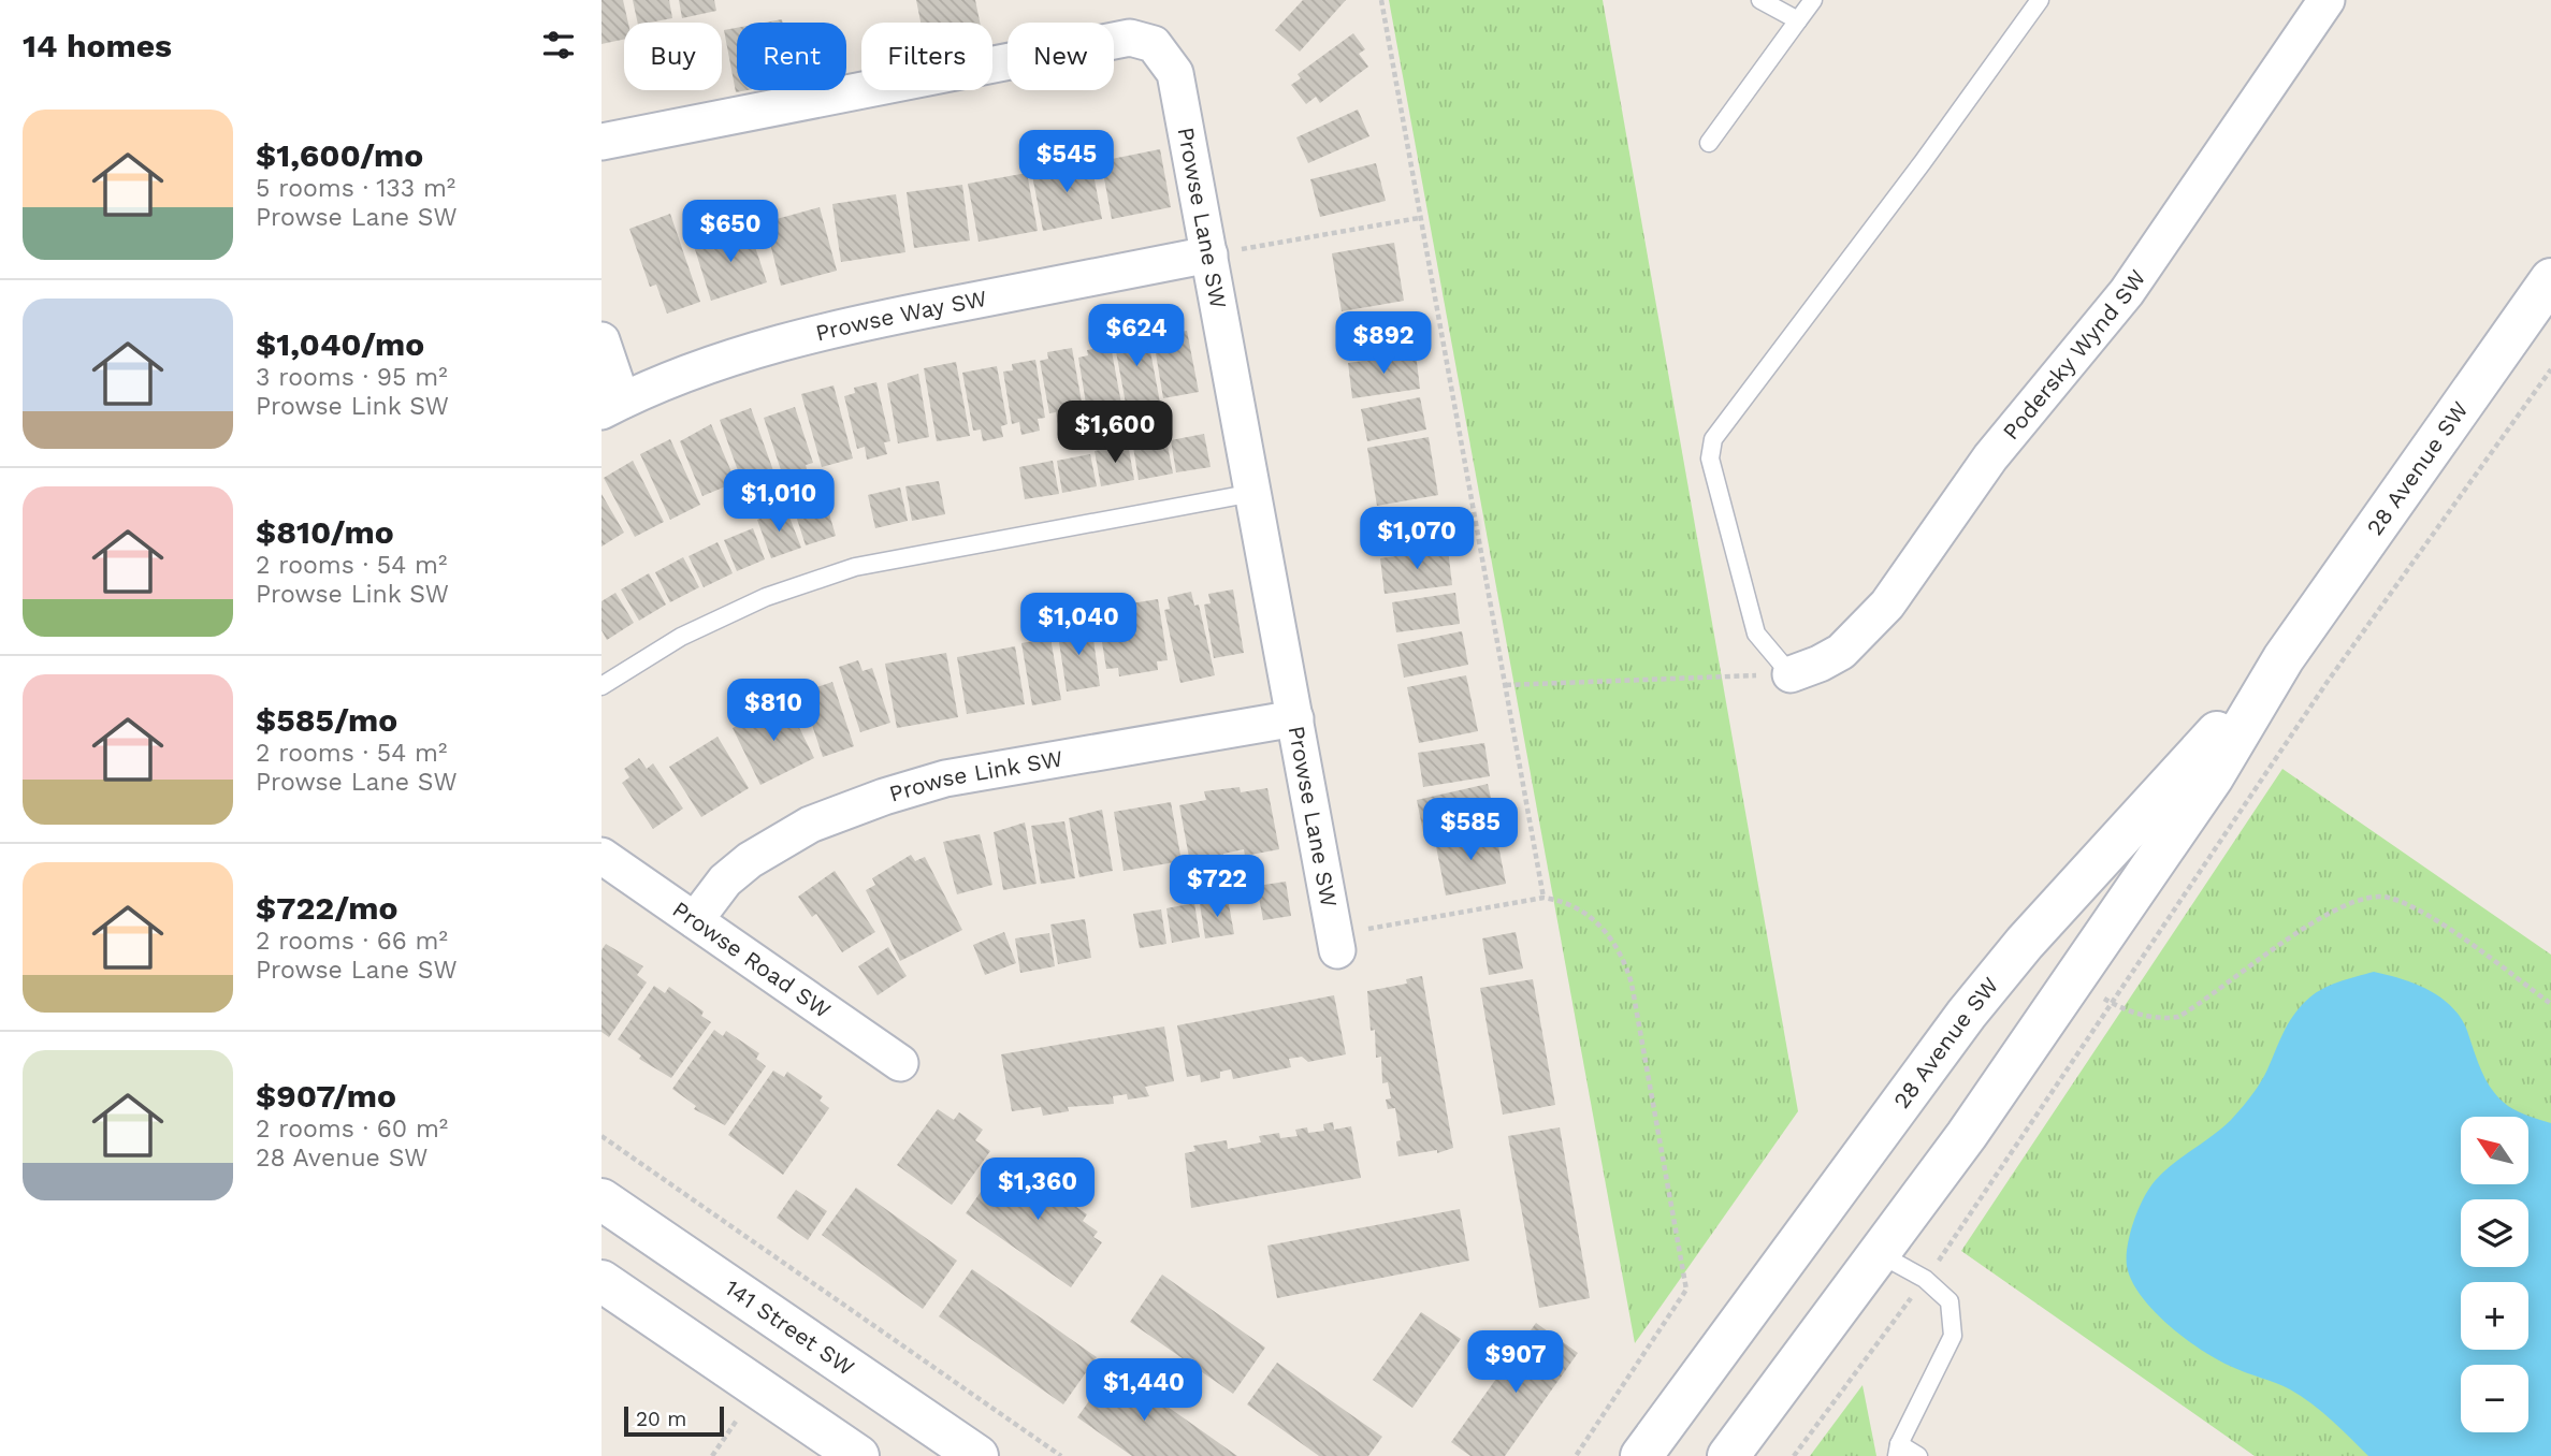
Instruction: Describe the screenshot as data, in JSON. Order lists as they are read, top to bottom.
{
  "streets": {
    "main road": ["28 Avenue SW", "141 Street SW"],
    "street": [
      "Prowse Lane SW",
      "Prowse Way SW",
      "Podersky Wynd SW",
      "Prowse Link SW",
      "Prowse Road SW"
    ]
  },
  "crossings": [
    ["Prowse Lane SW", "Prowse Way SW"],
    ["Prowse Lane SW", "Prowse Link SW"],
    ["Prowse Link SW", "Prowse Road SW"]
  ],
  "scale_bar": "20 m",
  "north": "top left",
  "page": {
    "heading": "14 homes",
    "chip": [
      "Buy",
      "Rent",
      "Filters",
      "New"
    ],
    "list": [
      {
        "name": "$1,600/mo",
        "note": "5 rooms · 133 m² · Prowse Lane SW"
      },
      {
        "name": "$1,040/mo",
        "note": "3 rooms · 95 m² · Prowse Link SW"
      },
      {
        "name": "$810/mo",
        "note": "2 rooms · 54 m² · Prowse Link SW"
      },
      {
        "name": "$585/mo",
        "note": "2 rooms · 54 m² · Prowse Lane SW"
      },
      {
        "name": "$722/mo",
        "note": "2 rooms · 66 m² · Prowse Lane SW"
      },
      {
        "name": "$907/mo",
        "note": "2 rooms · 60 m² · 28 Avenue SW"
      }
    ],
    "price": [
      "$545",
      "$650",
      "$624",
      "$892",
      "$1,600",
      "$1,010",
      "$1,070",
      "$1,040",
      "$810",
      "$585",
      "$722",
      "$1,360",
      "$907",
      "$1,440"
    ],
    "map_buttons": ["+", "−"],
    "scale": "20 m"
  }
}
